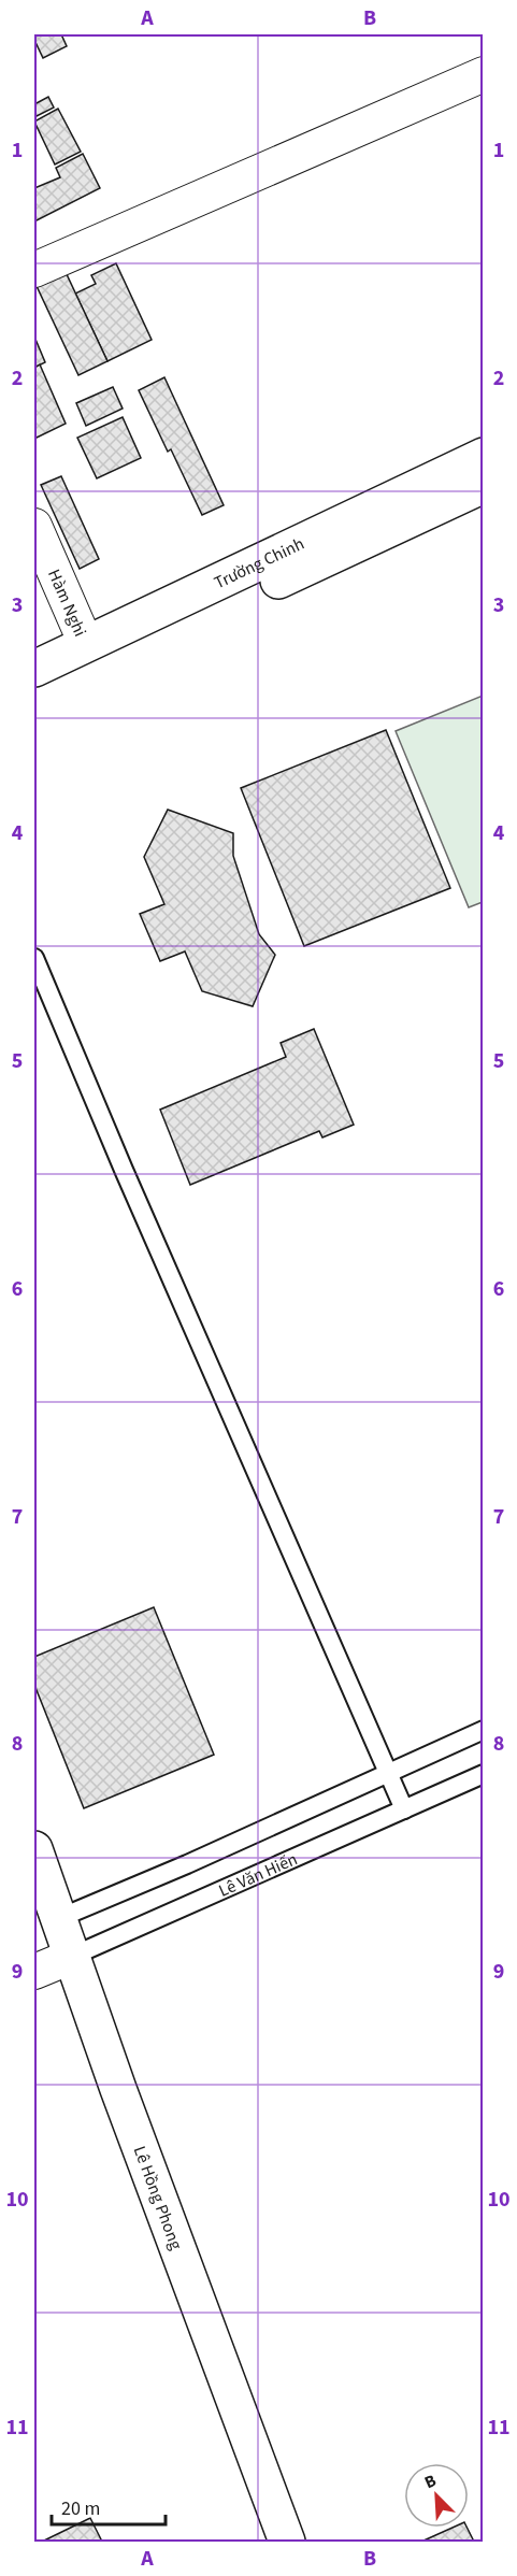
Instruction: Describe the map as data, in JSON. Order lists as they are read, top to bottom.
{
  "streets": {
    "street": [
      "Trường Chinh",
      "Hàm Nghi",
      "Lê Văn Hiến",
      "Lê Hồng Phong"
    ]
  },
  "crossings": [
    ["Trường Chinh", "Hàm Nghi"],
    ["Lê Văn Hiến", "Lê Hồng Phong"]
  ],
  "scale_bar": "20 m",
  "north": "top left",
  "grid": {
    "columns": ["A", "B"],
    "rows": [
      "1",
      "2",
      "3",
      "4",
      "5",
      "6",
      "7",
      "8",
      "9",
      "10",
      "11"
    ]
  }
}
